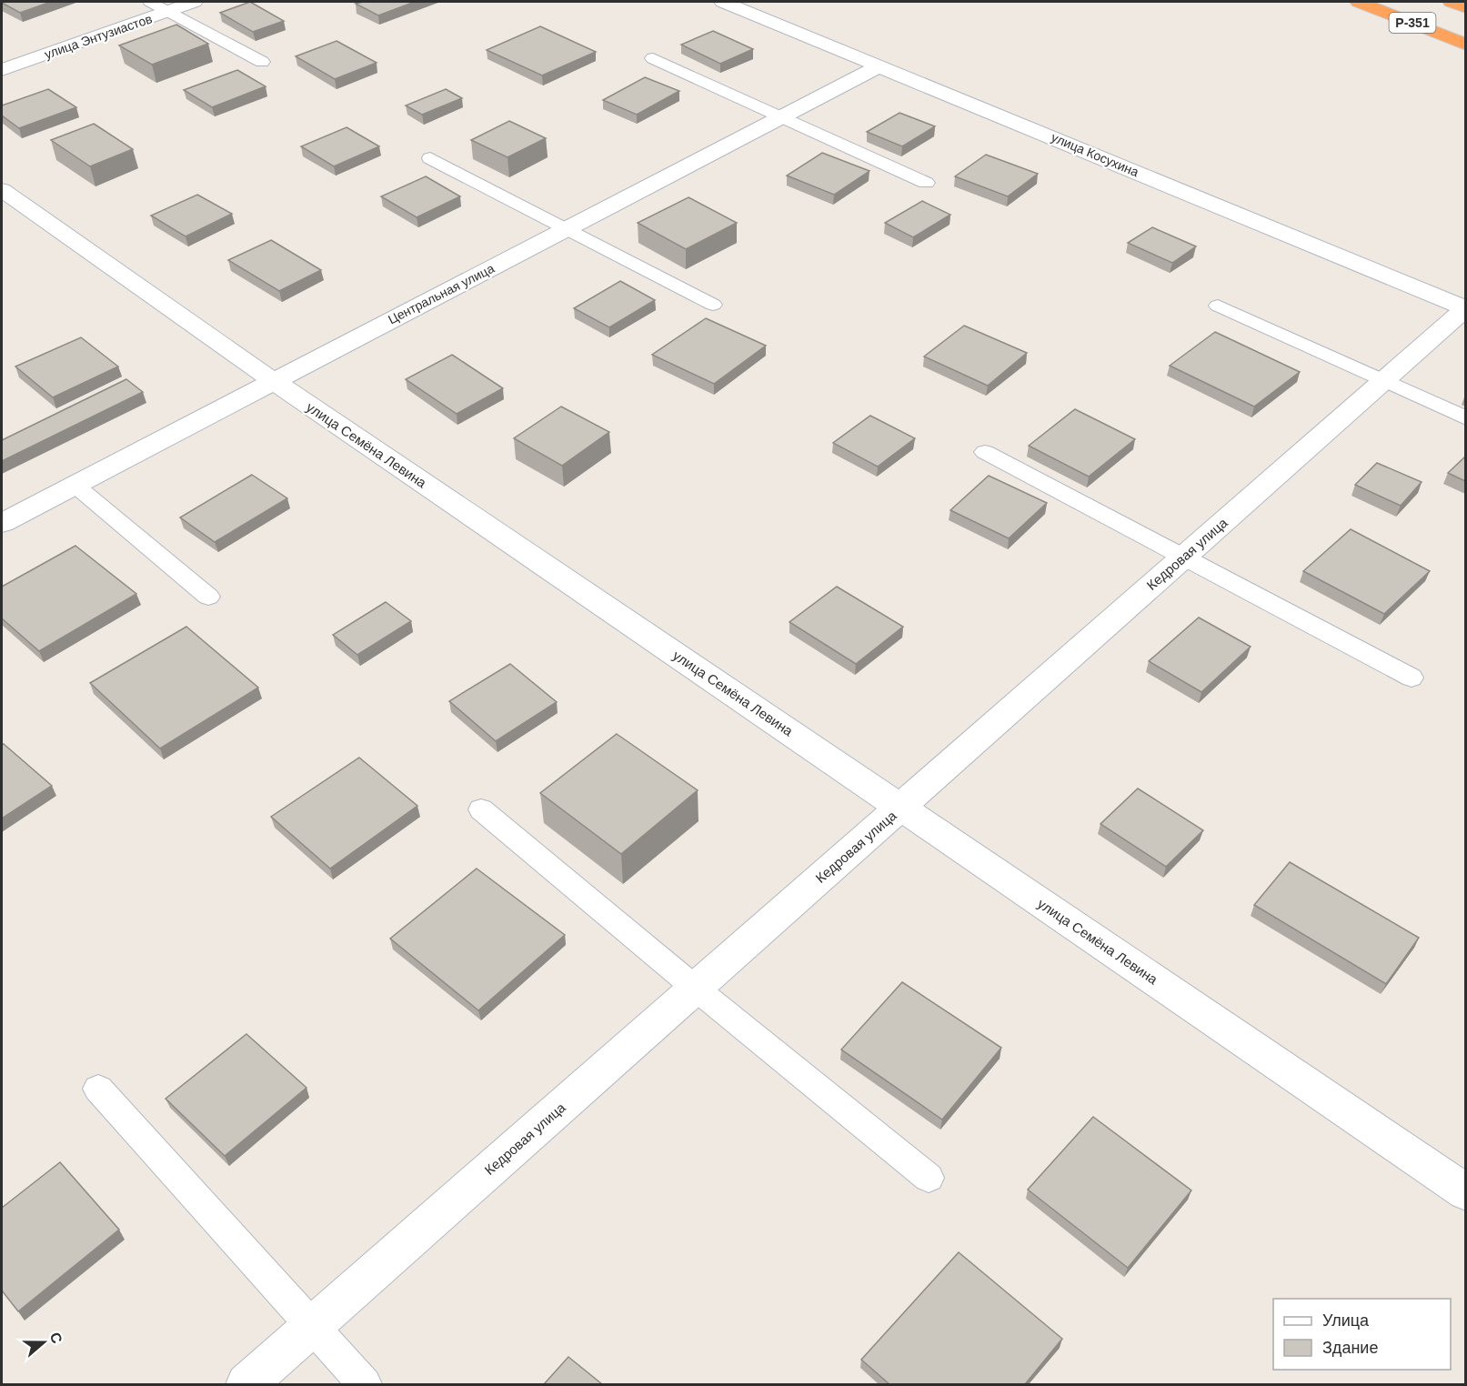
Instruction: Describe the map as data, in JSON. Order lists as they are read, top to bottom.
{
  "streets": {
    "highway": ["Р-351"],
    "street": [
      "улица Энтузиастов",
      "улица Косухина",
      "Центральная улица",
      "улица Семёна Левина",
      "Кедровая улица"
    ]
  },
  "crossings": [
    ["улица Косухина", "Центральная улица"],
    ["улица Косухина", "Кедровая улица"],
    ["Центральная улица", "улица Семёна Левина"],
    ["улица Семёна Левина", "Кедровая улица"]
  ],
  "legend": ["Улица", "Здание"],
  "north": "right"
}
